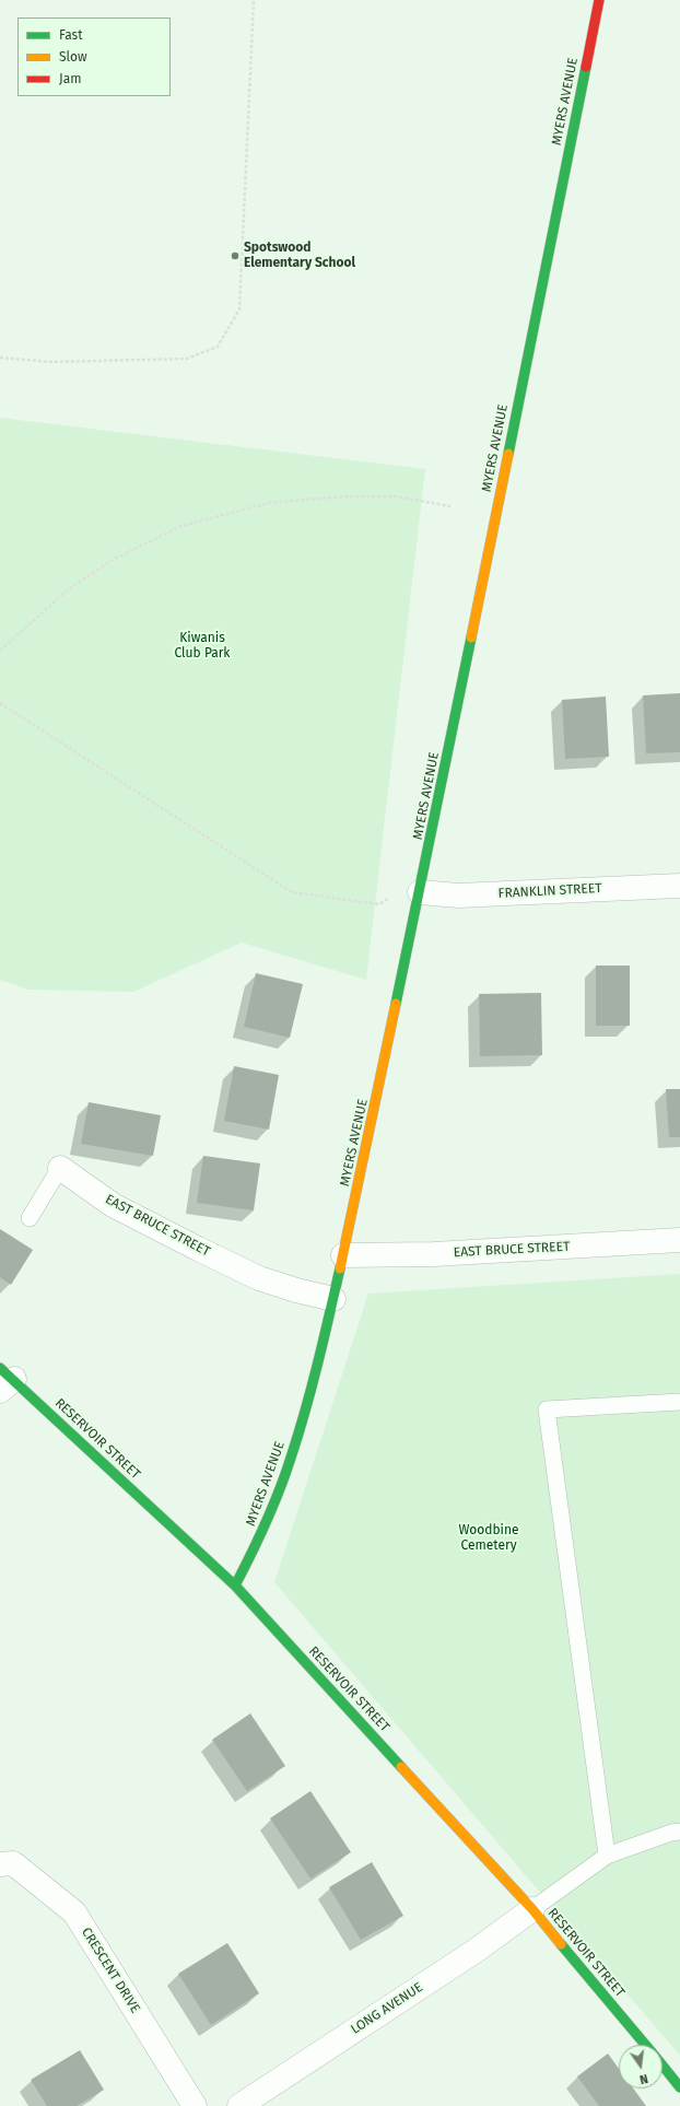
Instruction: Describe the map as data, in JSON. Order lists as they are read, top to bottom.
{
  "streets": {
    "street": [
      "MYERS AVENUE",
      "FRANKLIN STREET",
      "EAST BRUCE STREET",
      "RESERVOIR STREET",
      "CRESCENT DRIVE",
      "LONG AVENUE"
    ]
  },
  "crossings": [
    ["MYERS AVENUE", "FRANKLIN STREET"],
    ["MYERS AVENUE", "EAST BRUCE STREET"],
    ["MYERS AVENUE", "RESERVOIR STREET"],
    ["RESERVOIR STREET", "LONG AVENUE"]
  ],
  "parks": ["Kiwanis Club Park", "Woodbine Cemetery"],
  "places": ["Spotswood Elementary School"],
  "legend": ["Fast", "Slow", "Jam"],
  "north": "bottom"
}
